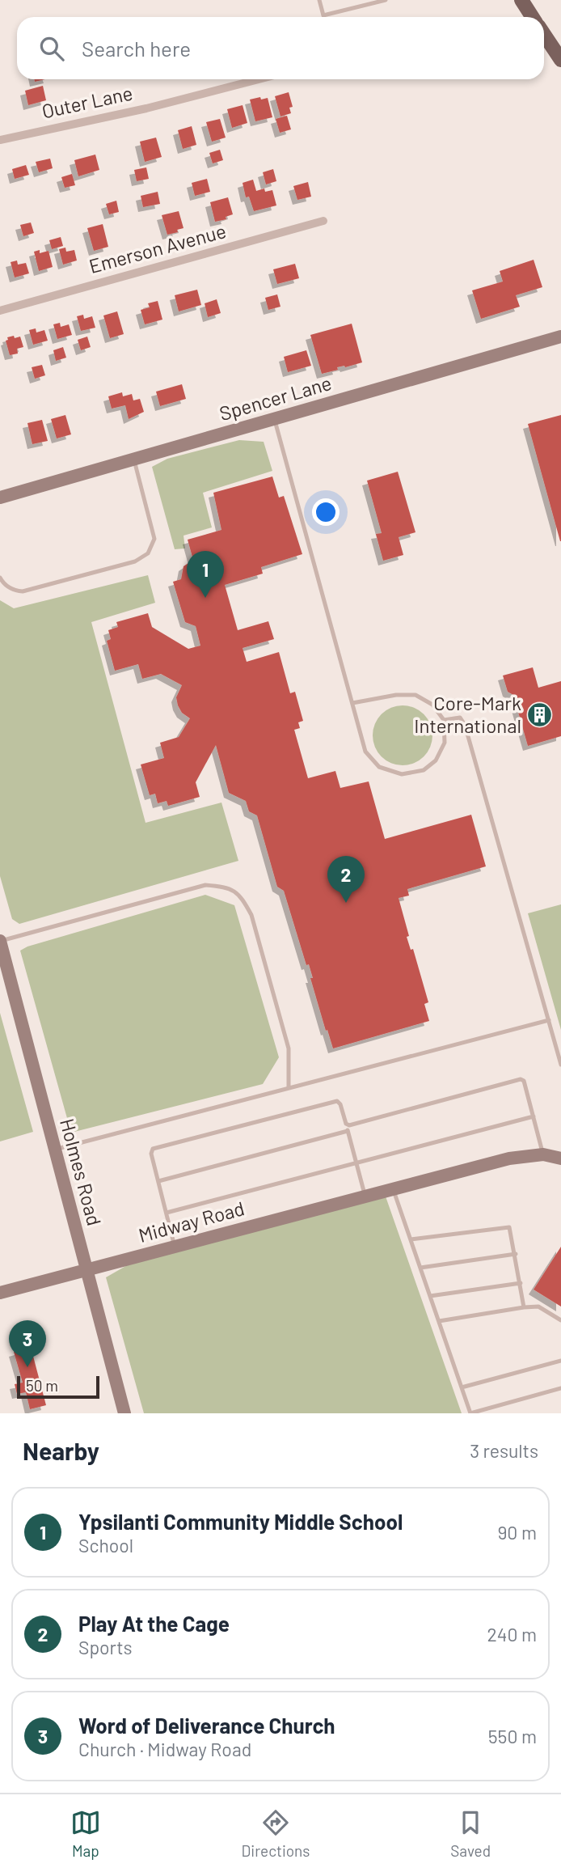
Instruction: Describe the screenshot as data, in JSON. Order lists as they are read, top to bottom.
{
  "streets": {
    "street": [
      "Outer Lane",
      "Emerson Avenue",
      "Spencer Lane",
      "Holmes Road",
      "Midway Road"
    ]
  },
  "crossings": [
    ["Holmes Road", "Midway Road"]
  ],
  "places": {
    "building": ["Core-Mark International"]
  },
  "scale_bar": "50 m",
  "page": {
    "search": "Search here",
    "pins": ["1", "2", "3"],
    "scale": "50 m",
    "heading": ["Nearby", "3 results"],
    "list": [
      {
        "mark": "1",
        "name": "Ypsilanti Community Middle School",
        "note": "School",
        "value": "90 m"
      },
      {
        "mark": "2",
        "name": "Play At the Cage",
        "note": "Sports",
        "value": "240 m"
      },
      {
        "mark": "3",
        "name": "Word of Deliverance Church",
        "note": "Church · Midway Road",
        "value": "550 m"
      }
    ],
    "nav": ["Map", "Directions", "Saved"]
  }
}
